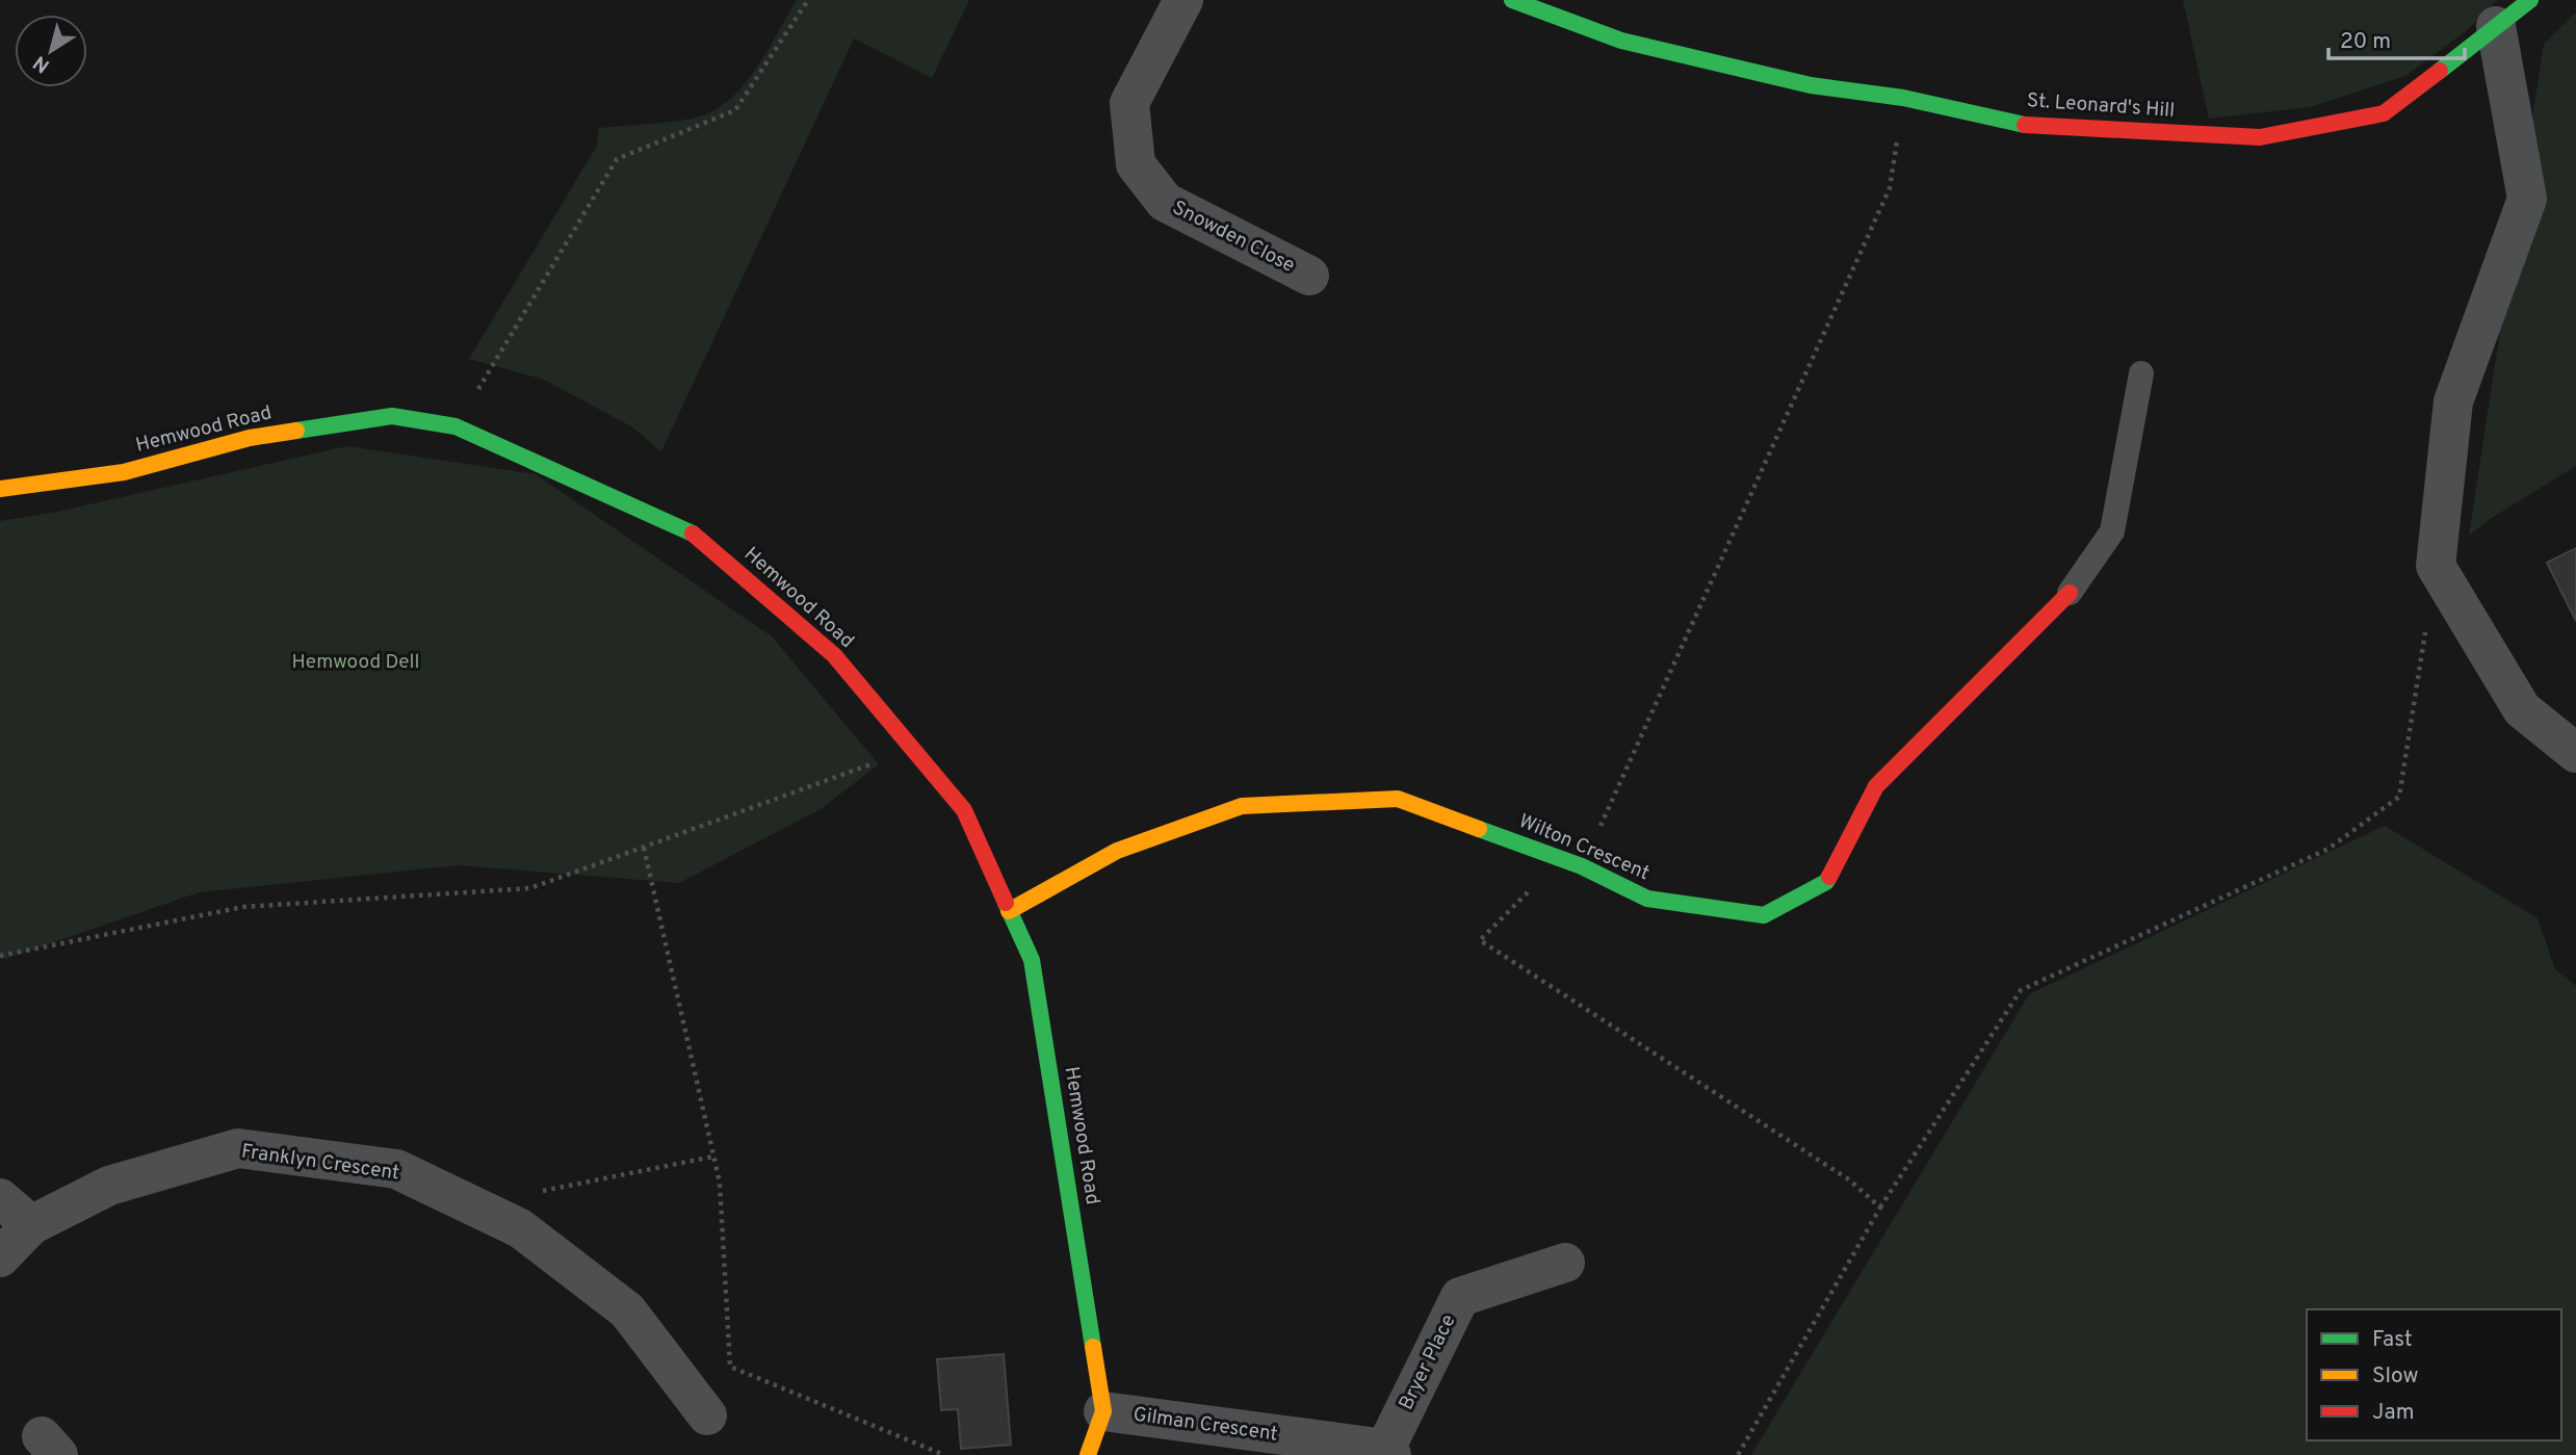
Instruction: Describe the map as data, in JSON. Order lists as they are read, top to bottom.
{
  "streets": {
    "street": [
      "St. Leonard's Hill",
      "Snowden Close",
      "Hemwood Road",
      "Wilton Crescent",
      "Franklyn Crescent",
      "Bryer Place",
      "Gilman Crescent"
    ]
  },
  "crossings": [
    ["Hemwood Road", "Wilton Crescent"],
    ["Hemwood Road", "Gilman Crescent"],
    ["Bryer Place", "Gilman Crescent"]
  ],
  "parks": ["Hemwood Dell"],
  "legend": ["Fast", "Slow", "Jam"],
  "scale_bar": "20 m",
  "north": "bottom left"
}
